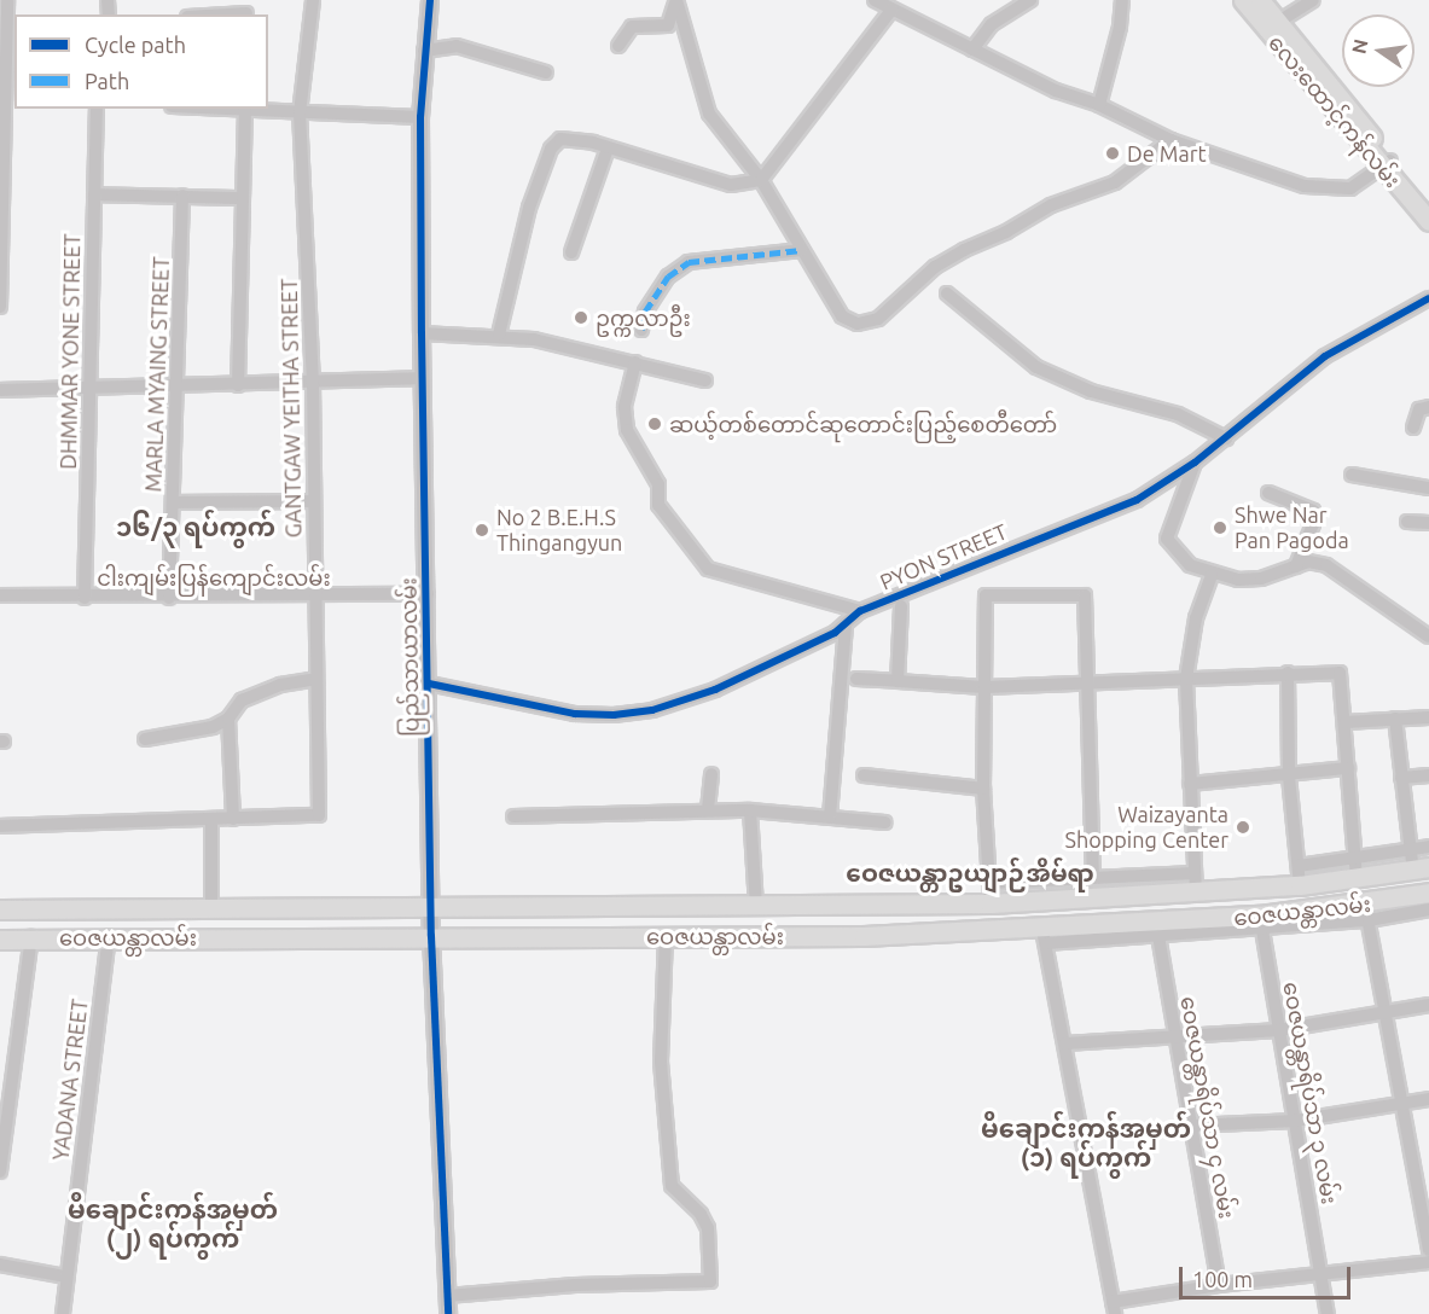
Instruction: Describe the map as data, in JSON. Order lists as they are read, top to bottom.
{
  "streets": {
    "main road": ["လေးထောင့်ကန်လမ်း", "ဝေဇယန္တာလမ်း"],
    "street": [
      "DHMMAR YONE STREET",
      "MARLA MYAING STREET",
      "GANTGAW YEITHA STREET",
      "PYON STREET",
      "ငါးကျမ်းပြန်ကျောင်းလမ်း",
      "ပြည်သာယာလမ်း",
      "YADANA STREET",
      "ဝေဇယန္တာရိပ်သာ ၃ လမ်း",
      "ဝေဇယန္တာရိပ်သာ ၄ လမ်း"
    ]
  },
  "crossings": [
    ["DHMMAR YONE STREET", "ငါးကျမ်းပြန်ကျောင်းလမ်း"],
    ["MARLA MYAING STREET", "ငါးကျမ်းပြန်ကျောင်းလမ်း"],
    ["GANTGAW YEITHA STREET", "ငါးကျမ်းပြန်ကျောင်းလမ်း"],
    ["PYON STREET", "ပြည်သာယာလမ်း"],
    ["ငါးကျမ်းပြန်ကျောင်းလမ်း", "ပြည်သာယာလမ်း"],
    ["ပြည်သာယာလမ်း", "ဝေဇယန္တာလမ်း"],
    ["ဝေဇယန္တာလမ်း", "YADANA STREET"],
    ["ဝေဇယန္တာလမ်း", "ဝေဇယန္တာရိပ်သာ ၃ လမ်း"],
    ["ဝေဇယန္တာလမ်း", "ဝေဇယန္တာရိပ်သာ ၄ လမ်း"]
  ],
  "districts": [
    "၁၆/၃ ရပ်ကွက်",
    "ဝေဇယန္တာဥယျာဉ်အိမ်ရာ",
    "မိချောင်းကန်အမှတ် (၁) ရပ်ကွက်",
    "မိချောင်းကန်အမှတ် (၂) ရပ်ကွက်"
  ],
  "places": [
    "De Mart",
    "ဥက္ကလာဦး",
    "ဆယ့်တစ်တောင်ဆုတောင်းပြည့်စေတီတော်",
    "Shwe Nar Pan Pagoda",
    "No 2 B.E.H.S Thingangyun",
    "Waizayanta Shopping Center"
  ],
  "legend": ["Cycle path", "Path"],
  "scale_bar": "100 m",
  "north": "left"
}
